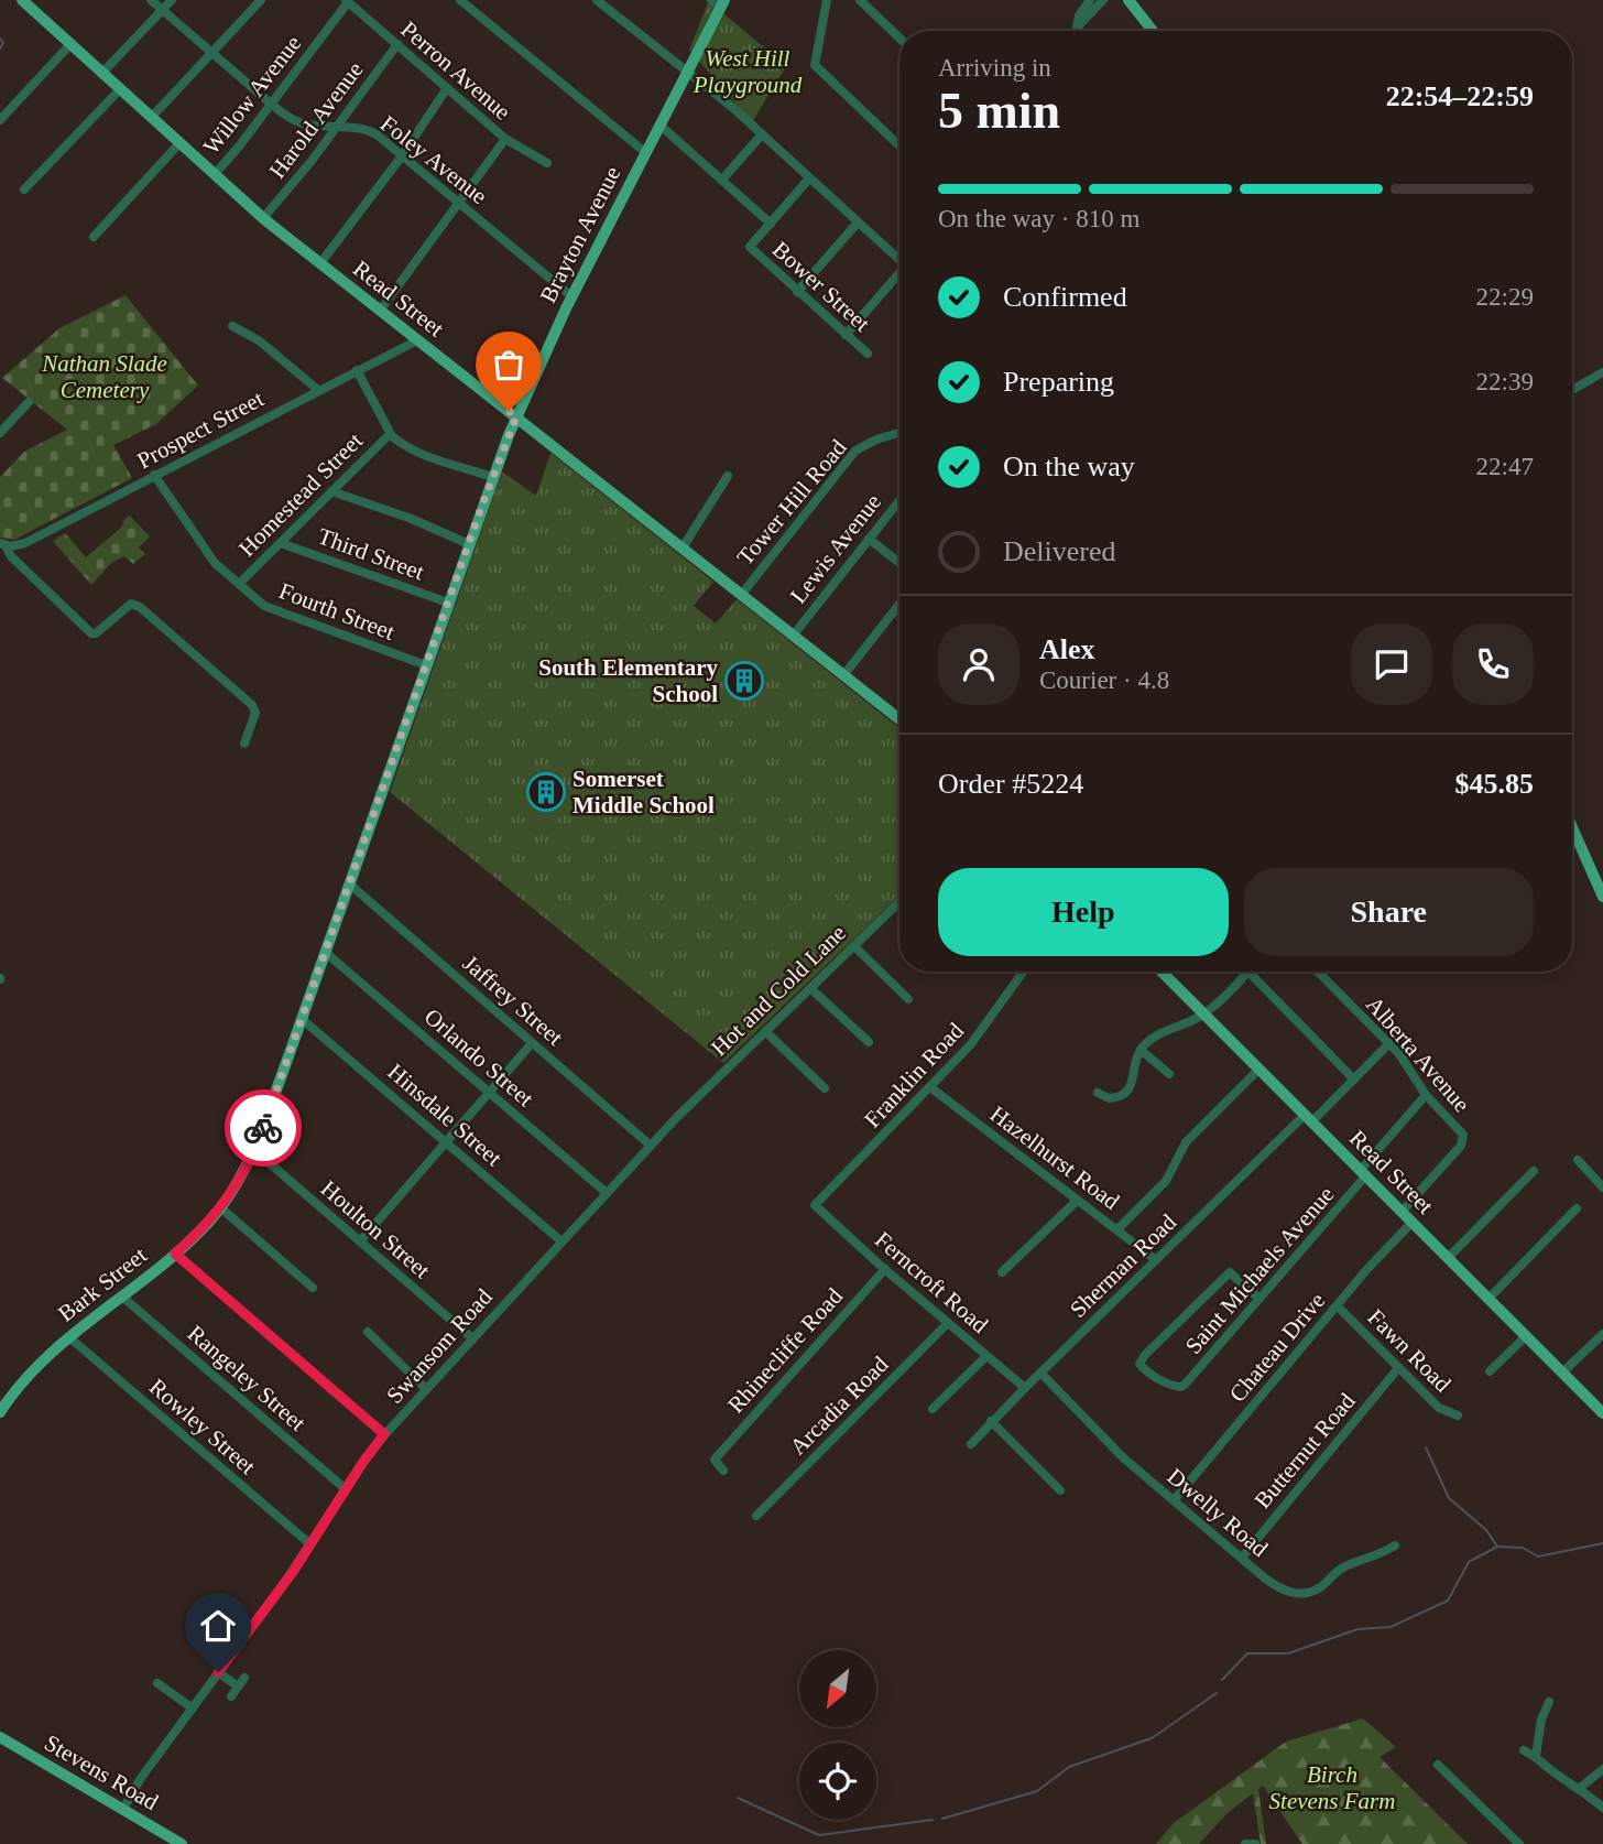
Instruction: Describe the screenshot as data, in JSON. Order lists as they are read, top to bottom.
{
  "streets": {
    "main road": [
      "Brayton Avenue",
      "Read Street",
      "Bark Street",
      "Stevens Road"
    ],
    "street": [
      "Perron Avenue",
      "Willow Avenue",
      "Harold Avenue",
      "Foley Avenue",
      "Bower Street",
      "Prospect Street",
      "Homestead Street",
      "Tower Hill Road",
      "Lewis Avenue",
      "Third Street",
      "Fourth Street",
      "Hot and Cold Lane",
      "Jaffrey Street",
      "Alberta Avenue",
      "Orlando Street",
      "Franklin Road",
      "Hinsdale Street",
      "Hazelhurst Road",
      "Houlton Street",
      "Sherman Road",
      "Saint Michaels Avenue",
      "Ferncroft Road",
      "Swansom Road",
      "Chateau Drive",
      "Rhinecliffe Road",
      "Fawn Road",
      "Rangeley Street",
      "Arcadia Road",
      "Rowley Street",
      "Butternut Road",
      "Dwelly Road"
    ]
  },
  "crossings": [
    ["Perron Avenue", "Willow Avenue"],
    ["Perron Avenue", "Harold Avenue"],
    ["Willow Avenue", "Foley Avenue"],
    ["Willow Avenue", "Read Street"],
    ["Harold Avenue", "Foley Avenue"],
    ["Harold Avenue", "Read Street"],
    ["Foley Avenue", "Brayton Avenue"],
    ["Brayton Avenue", "Read Street"],
    ["Brayton Avenue", "Third Street"],
    ["Brayton Avenue", "Fourth Street"],
    ["Brayton Avenue", "Bark Street"],
    ["Read Street", "Prospect Street"],
    ["Read Street", "Tower Hill Road"],
    ["Read Street", "Lewis Avenue"],
    ["Read Street", "Alberta Avenue"],
    ["Read Street", "Sherman Road"],
    ["Read Street", "Saint Michaels Avenue"],
    ["Read Street", "Chateau Drive"],
    ["Prospect Street", "Fourth Street"],
    ["Homestead Street", "Third Street"],
    ["Homestead Street", "Fourth Street"],
    ["Hot and Cold Lane", "Swansom Road"],
    ["Jaffrey Street", "Bark Street"],
    ["Jaffrey Street", "Swansom Road"],
    ["Alberta Avenue", "Sherman Road"],
    ["Alberta Avenue", "Saint Michaels Avenue"],
    ["Orlando Street", "Bark Street"],
    ["Orlando Street", "Swansom Road"],
    ["Franklin Road", "Hazelhurst Road"],
    ["Franklin Road", "Ferncroft Road"],
    ["Hinsdale Street", "Bark Street"],
    ["Hinsdale Street", "Swansom Road"],
    ["Hazelhurst Road", "Sherman Road"],
    ["Houlton Street", "Bark Street"],
    ["Houlton Street", "Swansom Road"],
    ["Sherman Road", "Ferncroft Road"],
    ["Sherman Road", "Dwelly Road"],
    ["Ferncroft Road", "Rhinecliffe Road"],
    ["Ferncroft Road", "Arcadia Road"],
    ["Bark Street", "Rangeley Street"],
    ["Bark Street", "Rowley Street"],
    ["Swansom Road", "Rangeley Street"],
    ["Swansom Road", "Rowley Street"],
    ["Swansom Road", "Stevens Road"],
    ["Chateau Drive", "Fawn Road"],
    ["Chateau Drive", "Dwelly Road"],
    ["Fawn Road", "Butternut Road"],
    ["Butternut Road", "Dwelly Road"]
  ],
  "parks": ["West Hill Playground", "Nathan Slade Cemetery", "Birch Stevens Farm"],
  "places": {
    "building": ["South Elementary School", "Somerset Middle School"]
  },
  "north": "bottom left",
  "page": {
    "heading": ["5 min", "Arriving in", "22:54–22:59"],
    "panel": [
      "Alex",
      "Courier · 4.8",
      "Order #5224",
      "$45.85"
    ],
    "bar": "On the way · 810 m",
    "list": [
      ["Confirmed", "22:29"],
      ["Preparing", "22:39"],
      ["On the way", "22:47"],
      "Delivered"
    ],
    "buttons": ["Help", "Share"]
  }
}
